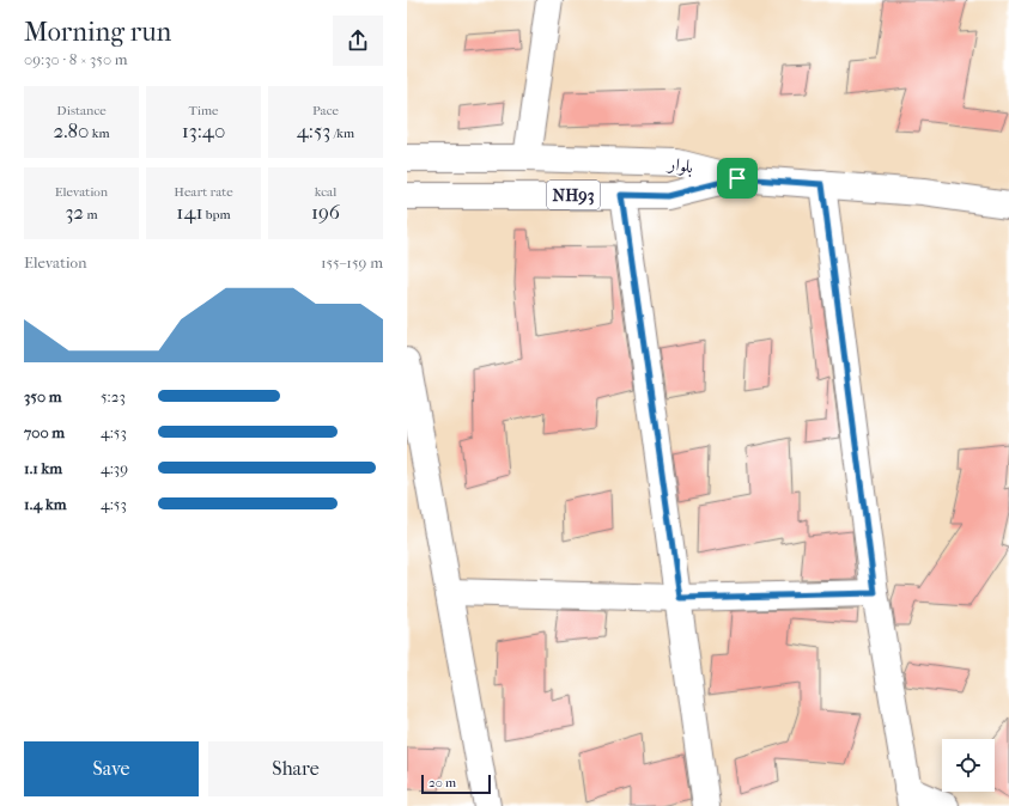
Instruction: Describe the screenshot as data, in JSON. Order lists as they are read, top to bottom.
{
  "streets": {
    "street": ["بلوار", "NH93"]
  },
  "crossings": [
    ["بلوار", "NH93"]
  ],
  "scale_bar": "20 m",
  "page": {
    "heading": ["Morning run", "09:30 · 8 × 350 m"],
    "stats": [
      ["Distance", "2.80 km"],
      ["Time", "13:40"],
      ["Pace", "4:53 /km"],
      ["Elevation", "32 m"],
      ["Heart rate", "141 bpm"],
      ["kcal", "196"]
    ],
    "chart": ["Elevation", "155–159 m"],
    "list": [
      {
        "name": "350 m",
        "note": "5:23"
      },
      {
        "name": "700 m",
        "note": "4:53"
      },
      {
        "name": "1.1 km",
        "note": "4:39"
      },
      {
        "name": "1.4 km",
        "note": "4:53"
      }
    ],
    "buttons": ["Save", "Share"],
    "scale": "20 m"
  }
}
